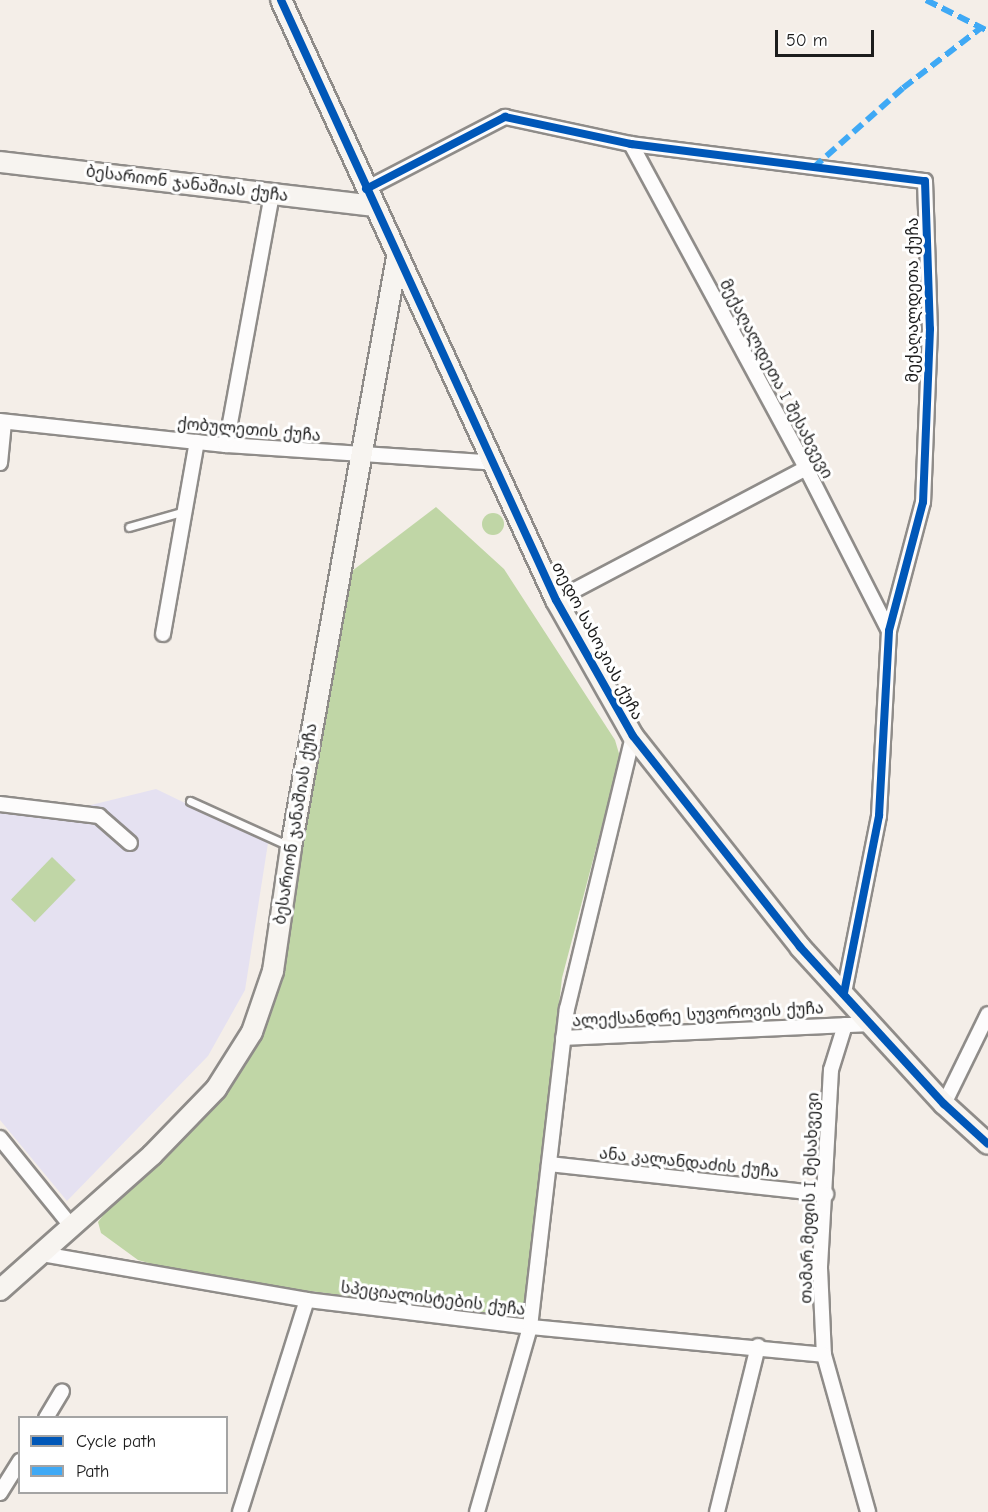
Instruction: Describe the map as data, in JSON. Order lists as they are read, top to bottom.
{
  "streets": {
    "street": [
      "ბესარიონ ჯანაშიას ქუჩა",
      "მექაღალდეთა ქუჩა",
      "მექაღალდეთა I შესახვევი",
      "ქობულეთის ქუჩა",
      "თედო სახოკიას ქუჩა",
      "ალექსანდრე სუვოროვის ქუჩა",
      "ანა კალანდაძის ქუჩა",
      "თამარ მეფის I შესახვევი",
      "სპეციალისტების ქუჩა"
    ]
  },
  "crossings": [
    ["ბესარიონ ჯანაშიას ქუჩა", "მექაღალდეთა ქუჩა"],
    ["ბესარიონ ჯანაშიას ქუჩა", "ქობულეთის ქუჩა"],
    ["ბესარიონ ჯანაშიას ქუჩა", "თედო სახოკიას ქუჩა"],
    ["ბესარიონ ჯანაშიას ქუჩა", "სპეციალისტების ქუჩა"],
    ["მექაღალდეთა ქუჩა", "მექაღალდეთა I შესახვევი"],
    ["მექაღალდეთა ქუჩა", "თედო სახოკიას ქუჩა"],
    ["ქობულეთის ქუჩა", "თედო სახოკიას ქუჩა"],
    ["თედო სახოკიას ქუჩა", "ალექსანდრე სუვოროვის ქუჩა"],
    ["ალექსანდრე სუვოროვის ქუჩა", "თამარ მეფის I შესახვევი"],
    ["ანა კალანდაძის ქუჩა", "თამარ მეფის I შესახვევი"],
    ["თამარ მეფის I შესახვევი", "სპეციალისტების ქუჩა"]
  ],
  "legend": ["Cycle path", "Path"],
  "scale_bar": "50 m"
}
